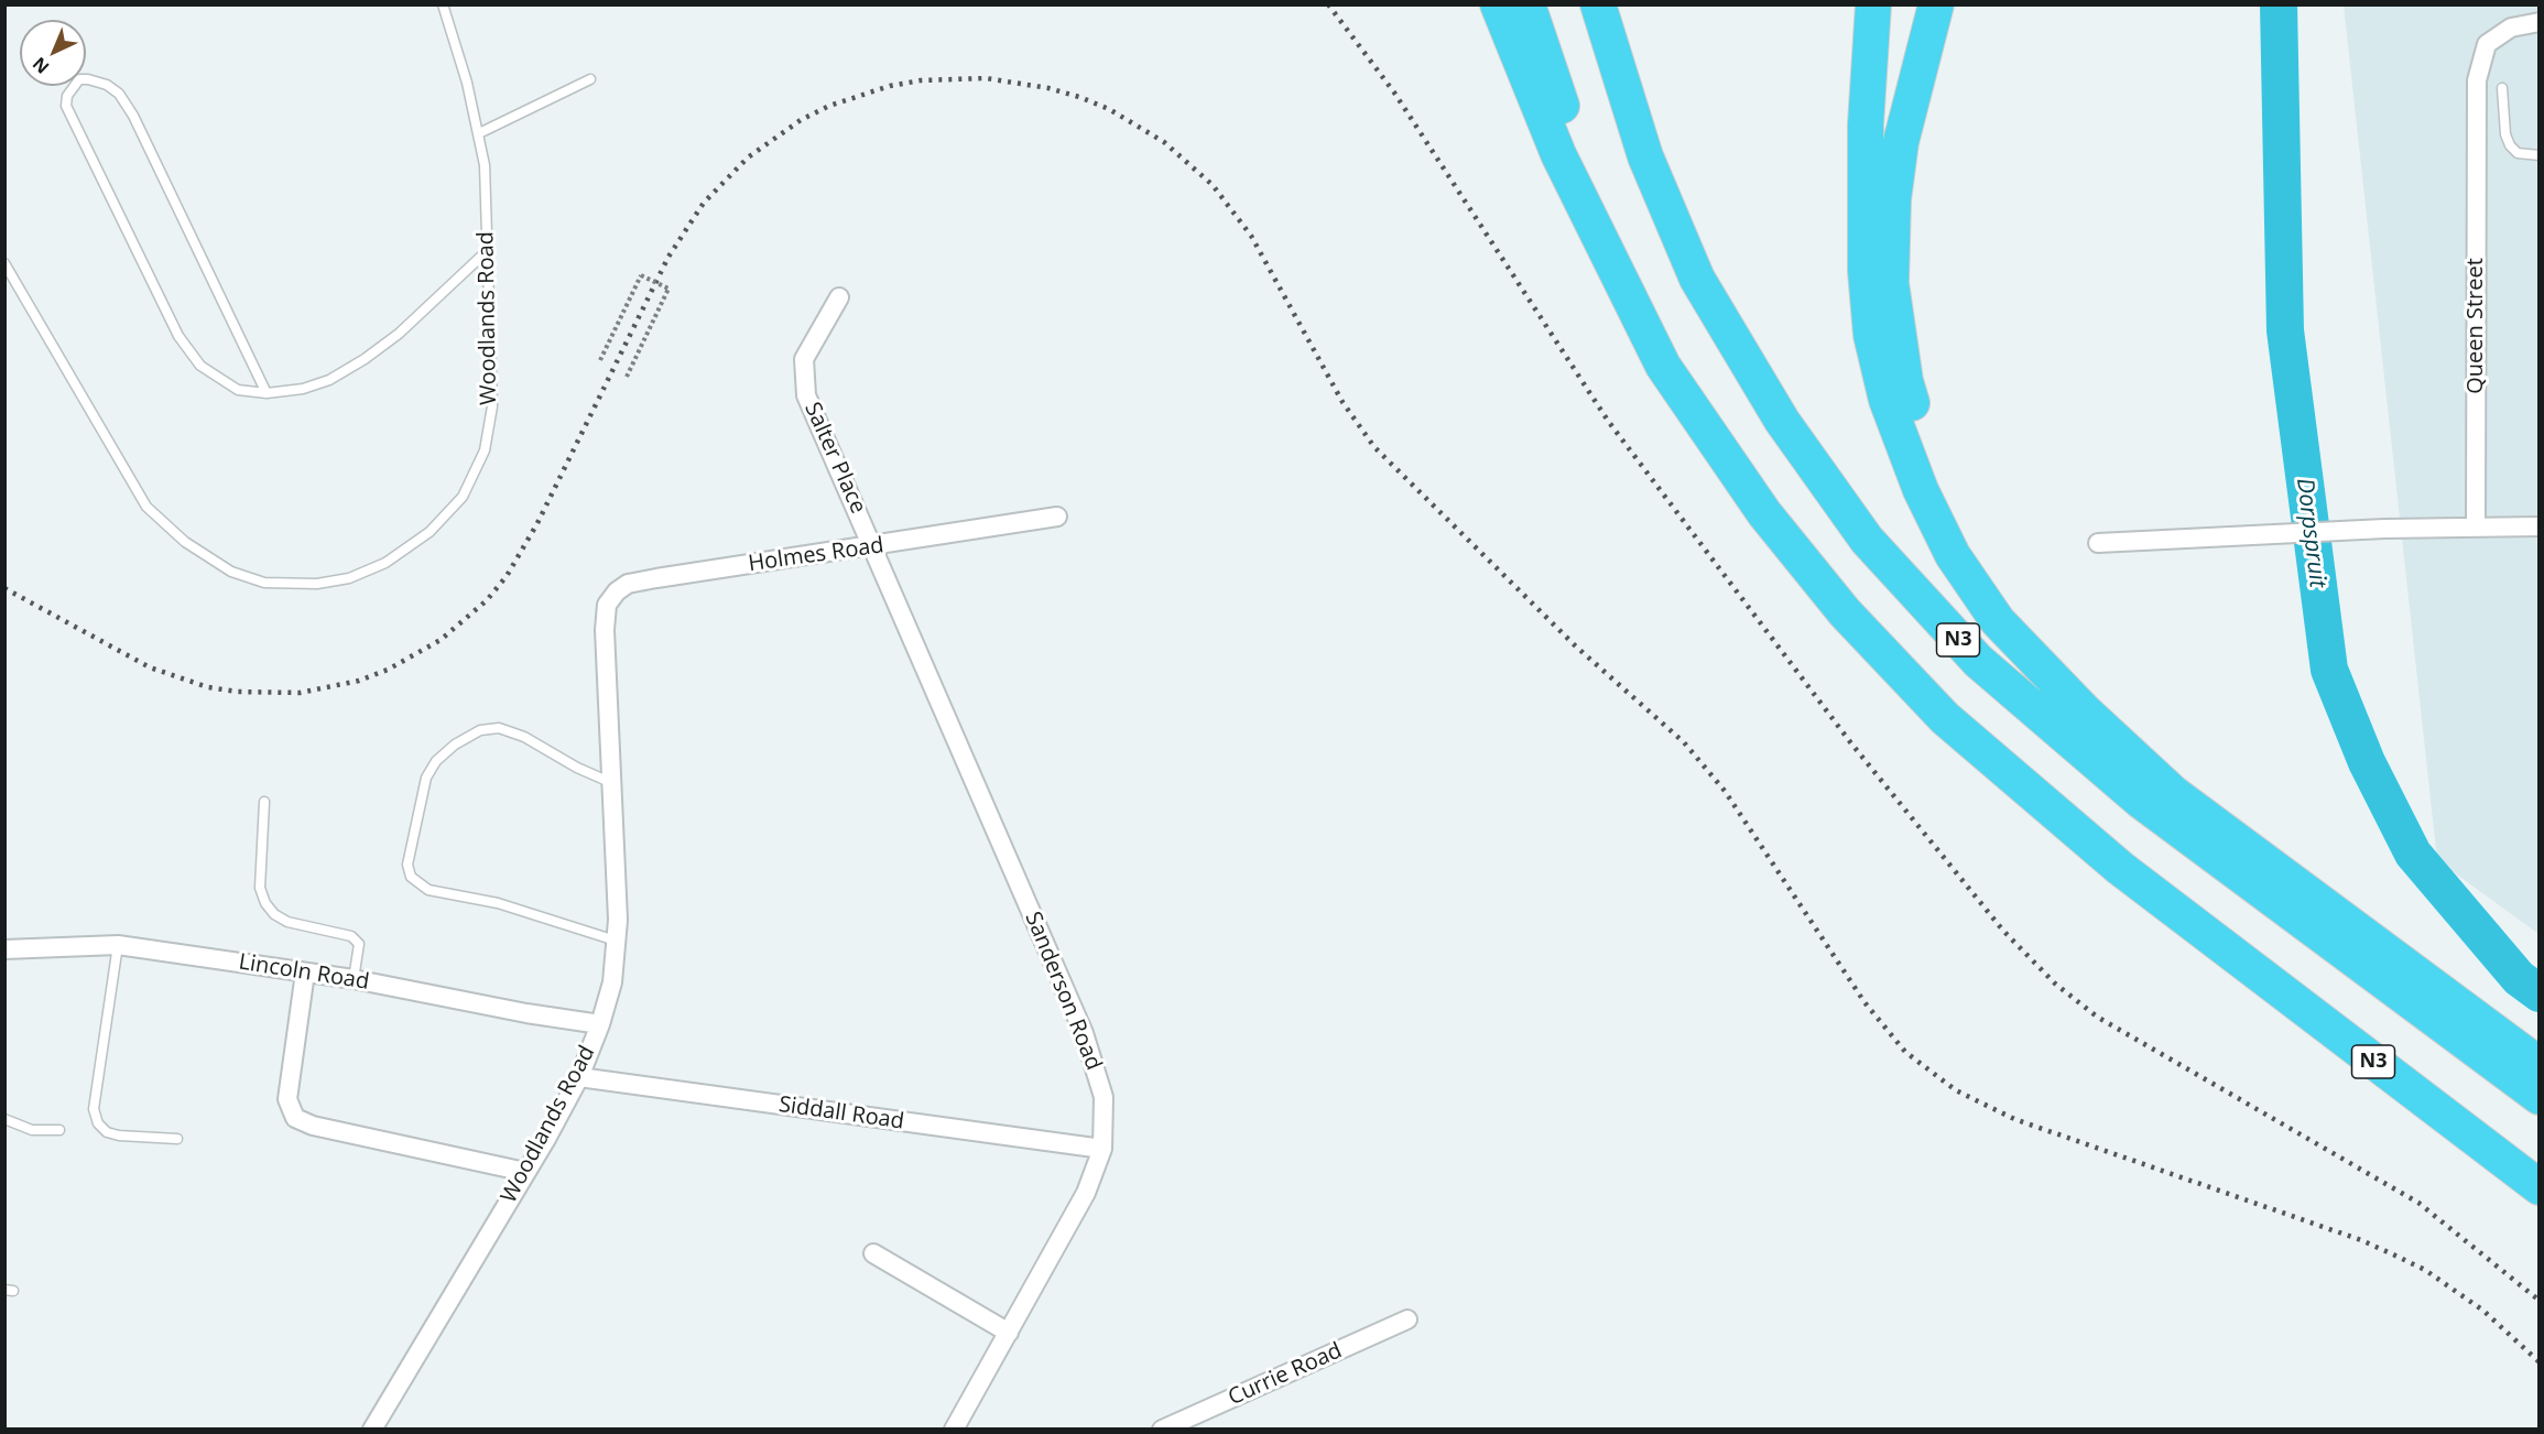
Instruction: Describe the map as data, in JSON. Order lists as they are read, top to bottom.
{
  "streets": {
    "highway": ["N3"],
    "street": [
      "Woodlands Road",
      "Queen Street",
      "Salter Place",
      "Holmes Road",
      "Lincoln Road",
      "Sanderson Road",
      "Siddall Road",
      "Currie Road"
    ]
  },
  "crossings": [
    ["Woodlands Road", "Holmes Road"],
    ["Woodlands Road", "Lincoln Road"],
    ["Woodlands Road", "Siddall Road"],
    ["Salter Place", "Holmes Road"],
    ["Salter Place", "Sanderson Road"],
    ["Holmes Road", "Sanderson Road"],
    ["Sanderson Road", "Siddall Road"]
  ],
  "water": ["Dorpspruit"],
  "north": "bottom left"
}
